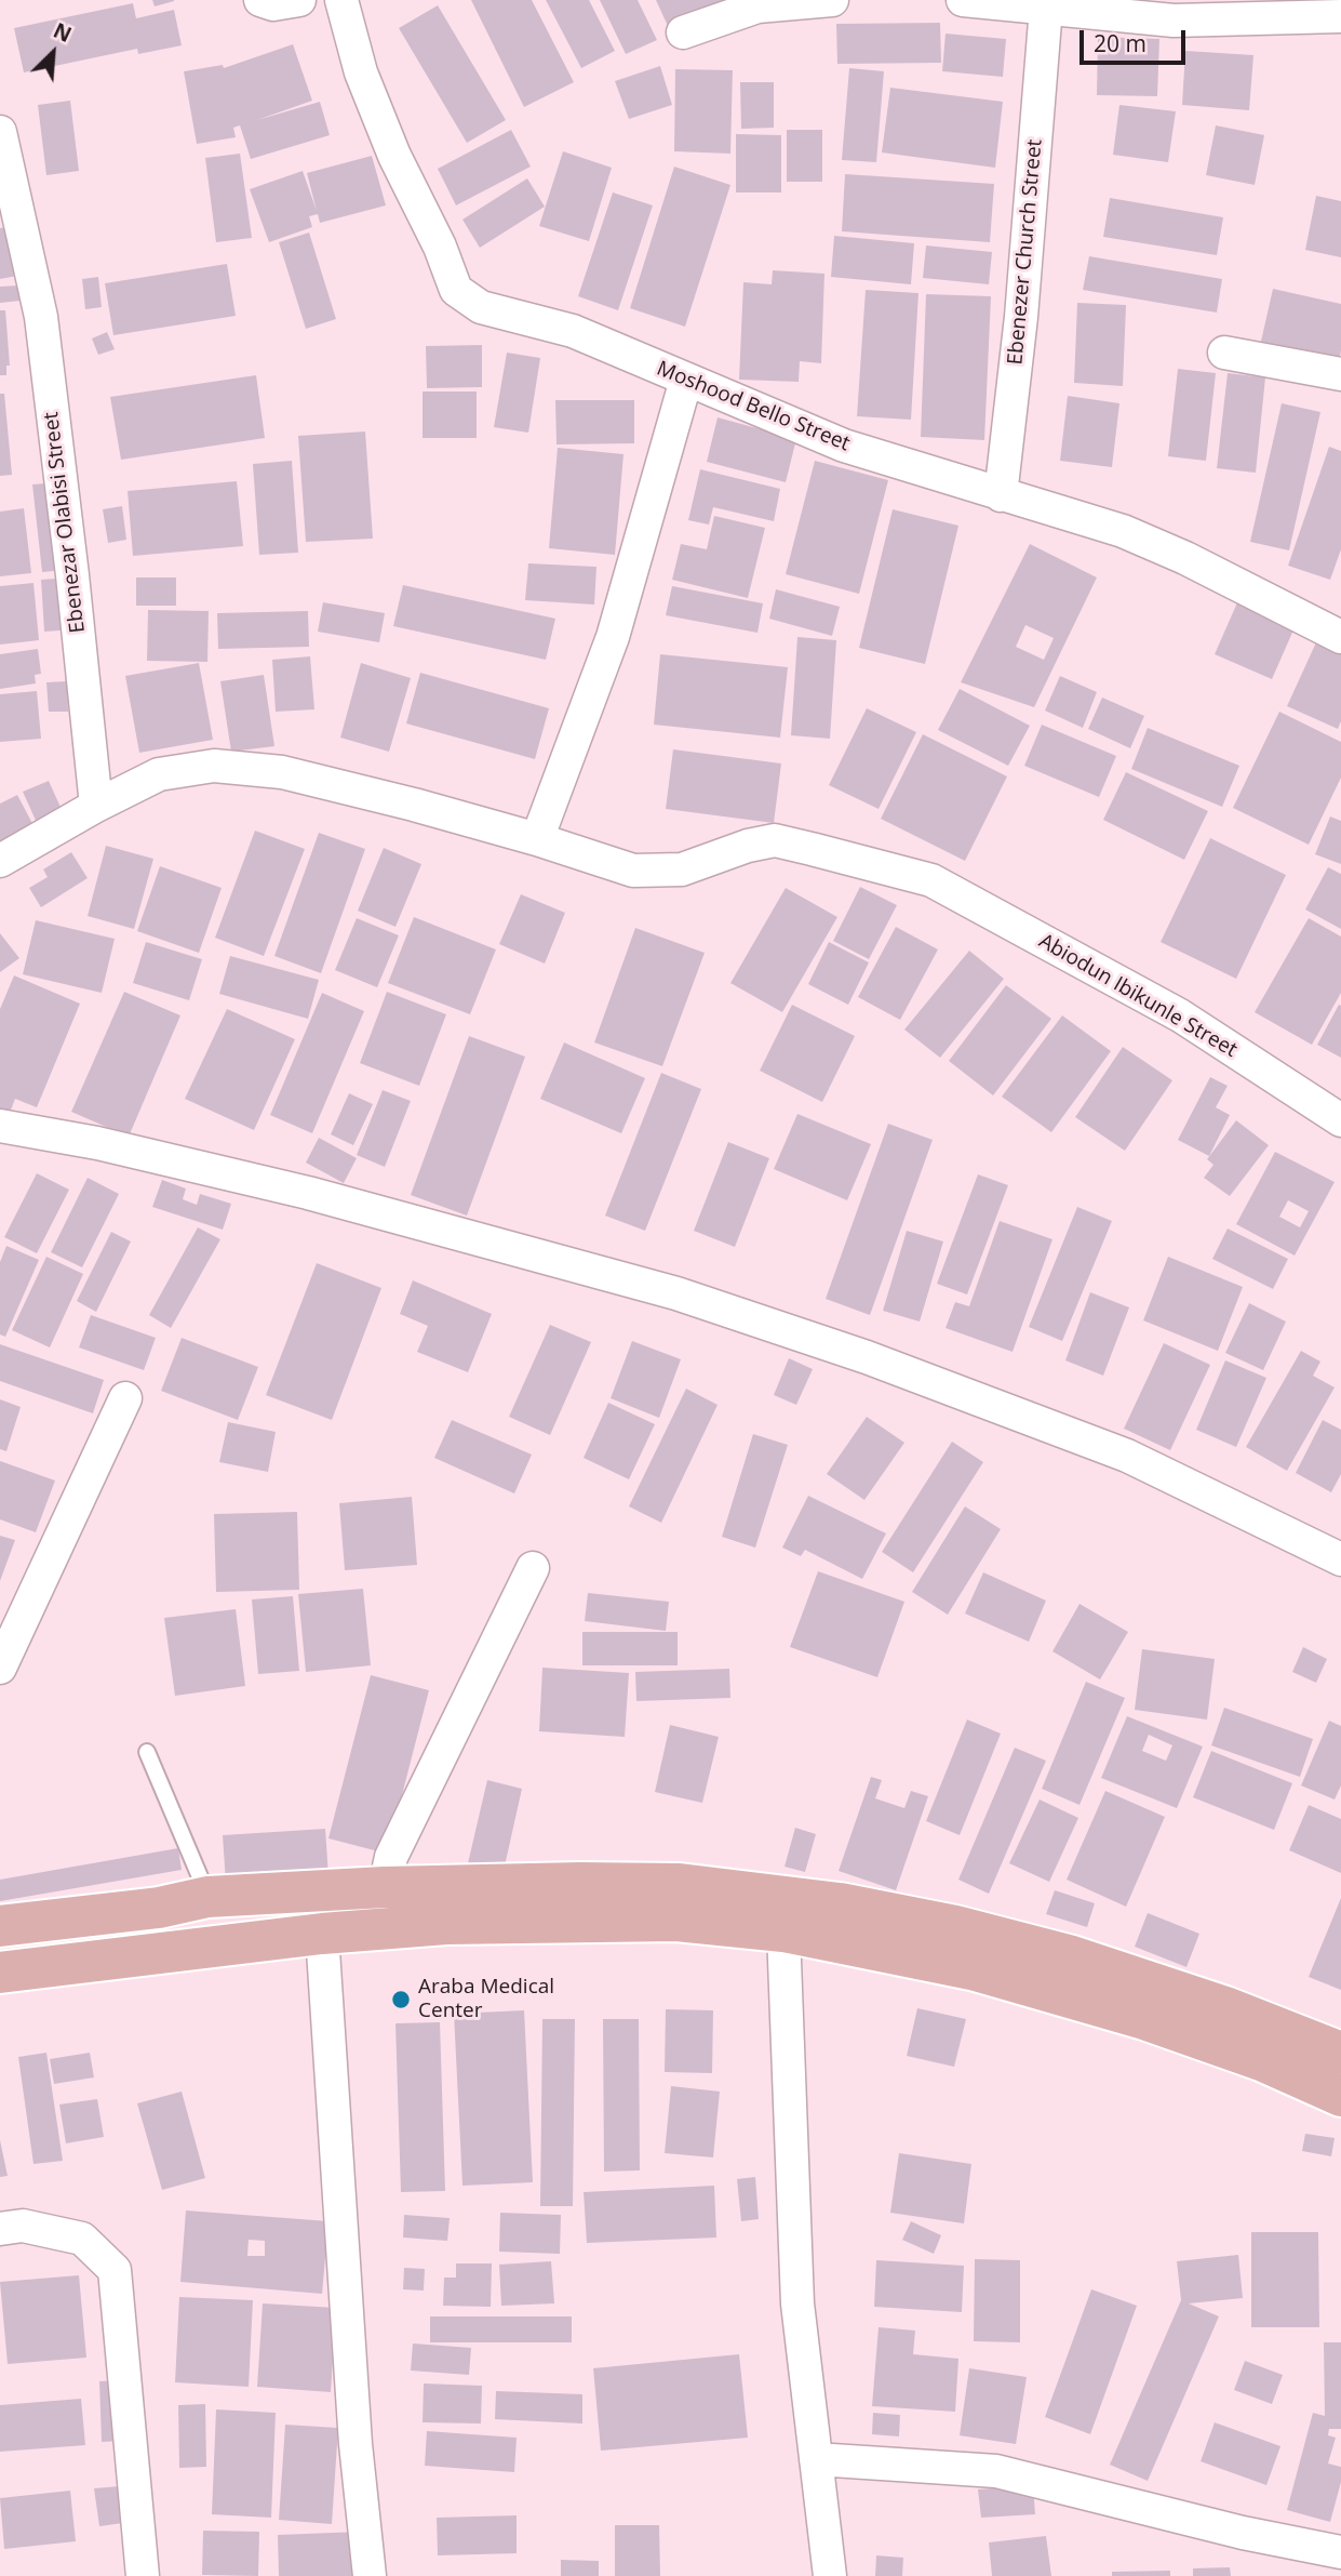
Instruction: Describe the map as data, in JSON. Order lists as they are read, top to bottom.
{
  "streets": {
    "street": [
      "Ebenezer Church Street",
      "Moshood Bello Street",
      "Ebenezar Olabisi Street",
      "Abiodun Ibikunle Street"
    ]
  },
  "crossings": [
    ["Ebenezer Church Street", "Moshood Bello Street"],
    ["Ebenezar Olabisi Street", "Abiodun Ibikunle Street"]
  ],
  "places": ["Araba Medical Center"],
  "scale_bar": "20 m",
  "north": "top right"
}
